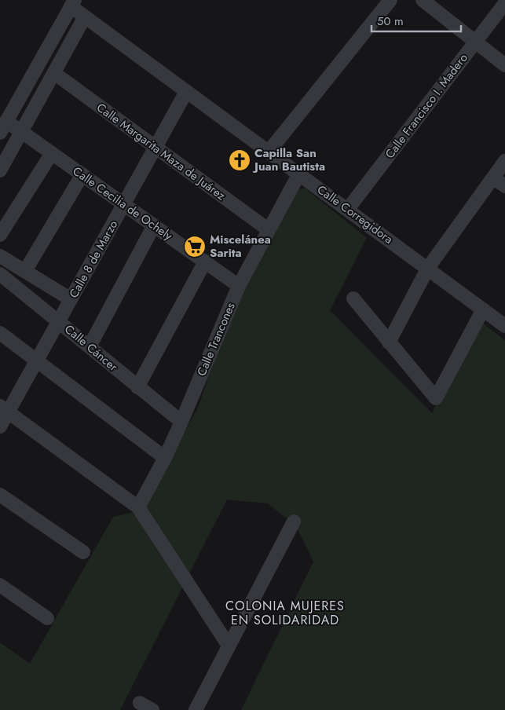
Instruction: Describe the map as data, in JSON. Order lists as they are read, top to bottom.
{
  "streets": {
    "street": [
      "Calle Francisco I. Madero",
      "Calle Margarita Maza de Juárez",
      "Calle Cecilia de Ochely",
      "Calle Corregidora",
      "Calle 8 de Marzo",
      "Calle Trancones",
      "Calle Cáncer"
    ]
  },
  "crossings": [
    ["Calle Francisco I. Madero", "Calle Corregidora"],
    ["Calle Margarita Maza de Juárez", "Calle 8 de Marzo"],
    ["Calle Margarita Maza de Juárez", "Calle Trancones"],
    ["Calle Cecilia de Ochely", "Calle 8 de Marzo"],
    ["Calle Cecilia de Ochely", "Calle Trancones"],
    ["Calle Corregidora", "Calle 8 de Marzo"],
    ["Calle Corregidora", "Calle Trancones"],
    ["Calle 8 de Marzo", "Calle Cáncer"],
    ["Calle Trancones", "Calle Cáncer"]
  ],
  "districts": ["COLONIA MUJERES EN SOLIDARIDAD"],
  "places": {
    "church": ["Capilla San Juan Bautista"],
    "supermarket": ["Miscelánea Sarita"]
  },
  "scale_bar": "50 m"
}
